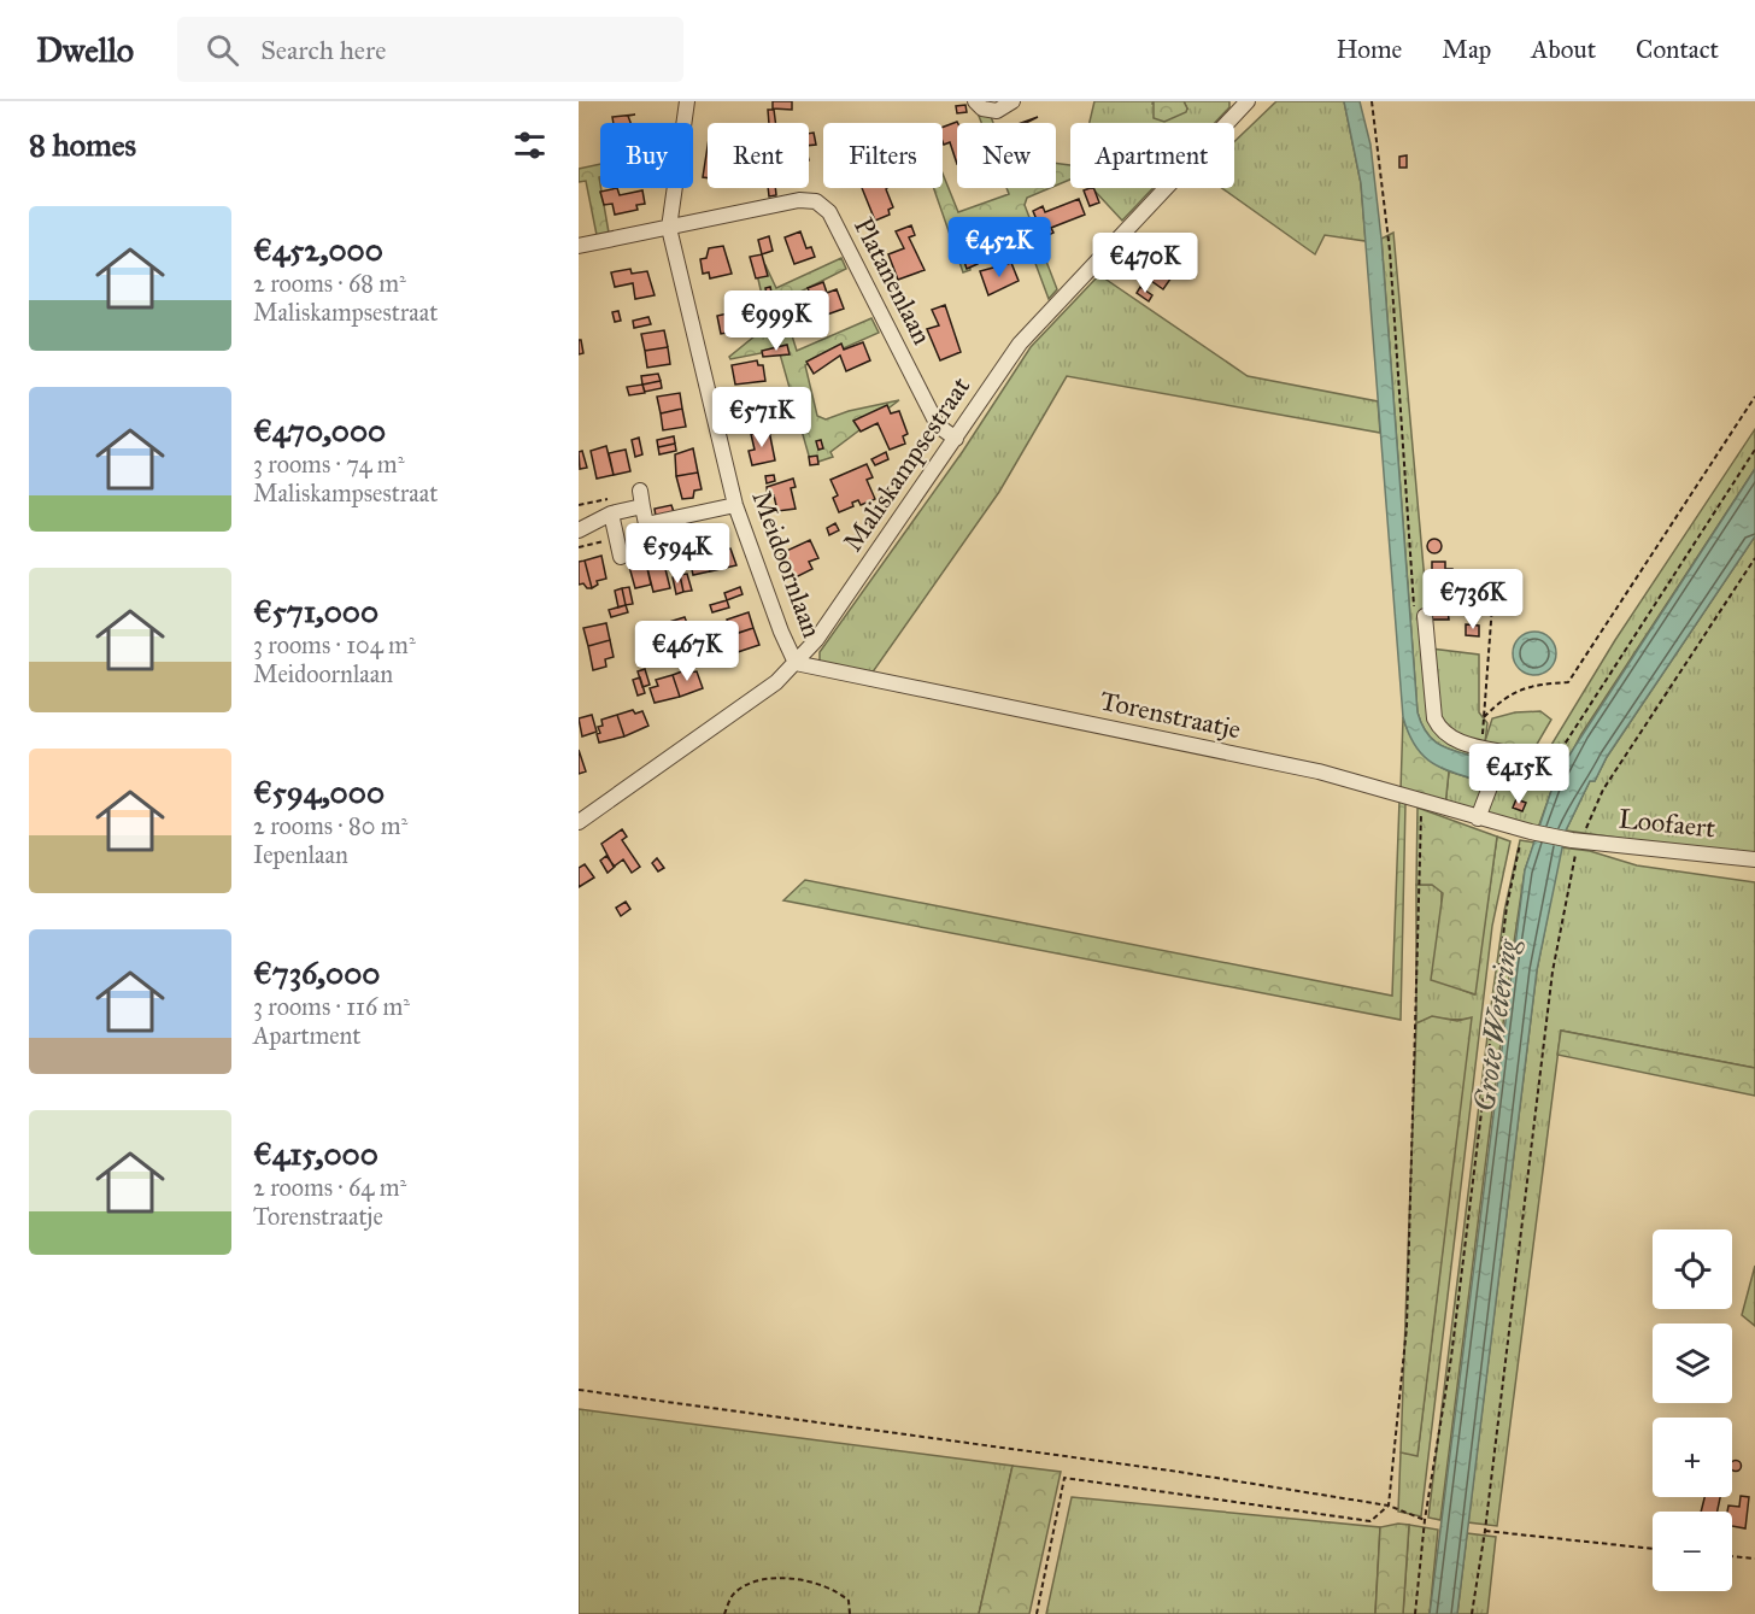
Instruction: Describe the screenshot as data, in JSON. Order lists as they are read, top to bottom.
{
  "streets": {
    "street": [
      "Platanenlaan",
      "Maliskampsestraat",
      "Meidoornlaan",
      "Torenstraatje",
      "Loofaert"
    ]
  },
  "crossings": [
    ["Platanenlaan", "Maliskampsestraat"],
    ["Platanenlaan", "Meidoornlaan"],
    ["Maliskampsestraat", "Meidoornlaan"],
    ["Maliskampsestraat", "Torenstraatje"],
    ["Meidoornlaan", "Torenstraatje"],
    ["Torenstraatje", "Loofaert"]
  ],
  "water": ["Grote Wetering"],
  "page": {
    "header": "Dwello",
    "search": "Search here",
    "nav": [
      "Home",
      "Map",
      "About",
      "Contact"
    ],
    "heading": "8 homes",
    "chip": [
      "Buy",
      "Rent",
      "Filters",
      "New",
      "Apartment"
    ],
    "list": [
      {
        "name": "€452,000",
        "note": "2 rooms · 68 m² · Maliskampsestraat"
      },
      {
        "name": "€470,000",
        "note": "3 rooms · 74 m² · Maliskampsestraat"
      },
      {
        "name": "€571,000",
        "note": "3 rooms · 104 m² · Meidoornlaan"
      },
      {
        "name": "€594,000",
        "note": "2 rooms · 80 m² · Iepenlaan"
      },
      {
        "name": "€736,000",
        "note": "3 rooms · 116 m² · Apartment"
      },
      {
        "name": "€415,000",
        "note": "2 rooms · 64 m² · Torenstraatje"
      }
    ],
    "price": [
      "€452K",
      "€470K",
      "€999K",
      "€571K",
      "€594K",
      "€736K",
      "€467K",
      "€415K"
    ],
    "map_buttons": ["+", "−"]
  }
}
